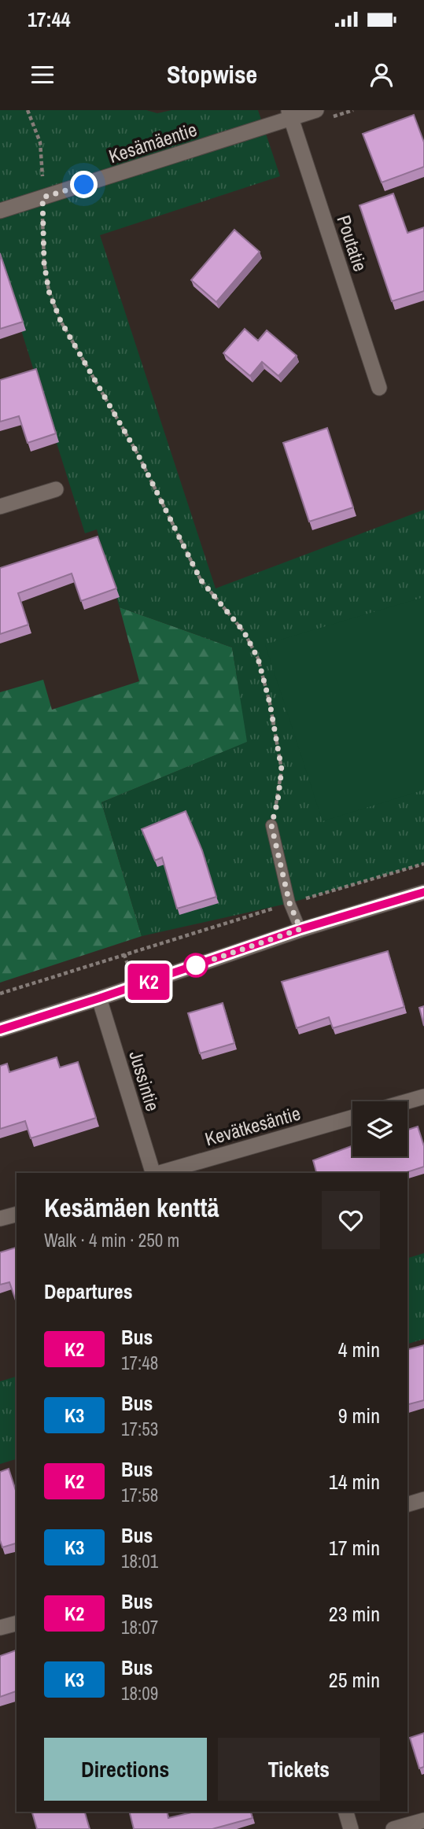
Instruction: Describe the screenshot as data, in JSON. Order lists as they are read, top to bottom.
{
  "streets": {
    "street": [
      "Kesämäentie",
      "Poutatie",
      "Jussintie",
      "Kevätkesäntie"
    ]
  },
  "crossings": [
    ["Kesämäentie", "Poutatie"]
  ],
  "lines": ["bus line K2"],
  "page": {
    "status": "17:44",
    "header": "Stopwise",
    "on_map": "K2",
    "heading": [
      ["Kesämäen kenttä", "Walk · 4 min · 250 m"],
      "Departures"
    ],
    "list": [
      {
        "mark": "K2",
        "name": "Bus",
        "note": "17:48",
        "value": "4 min"
      },
      {
        "mark": "K3",
        "name": "Bus",
        "note": "17:53",
        "value": "9 min"
      },
      {
        "mark": "K2",
        "name": "Bus",
        "note": "17:58",
        "value": "14 min"
      },
      {
        "mark": "K3",
        "name": "Bus",
        "note": "18:01",
        "value": "17 min"
      },
      {
        "mark": "K2",
        "name": "Bus",
        "note": "18:07",
        "value": "23 min"
      },
      {
        "mark": "K3",
        "name": "Bus",
        "note": "18:09",
        "value": "25 min"
      }
    ],
    "buttons": ["Directions", "Tickets"]
  }
}
